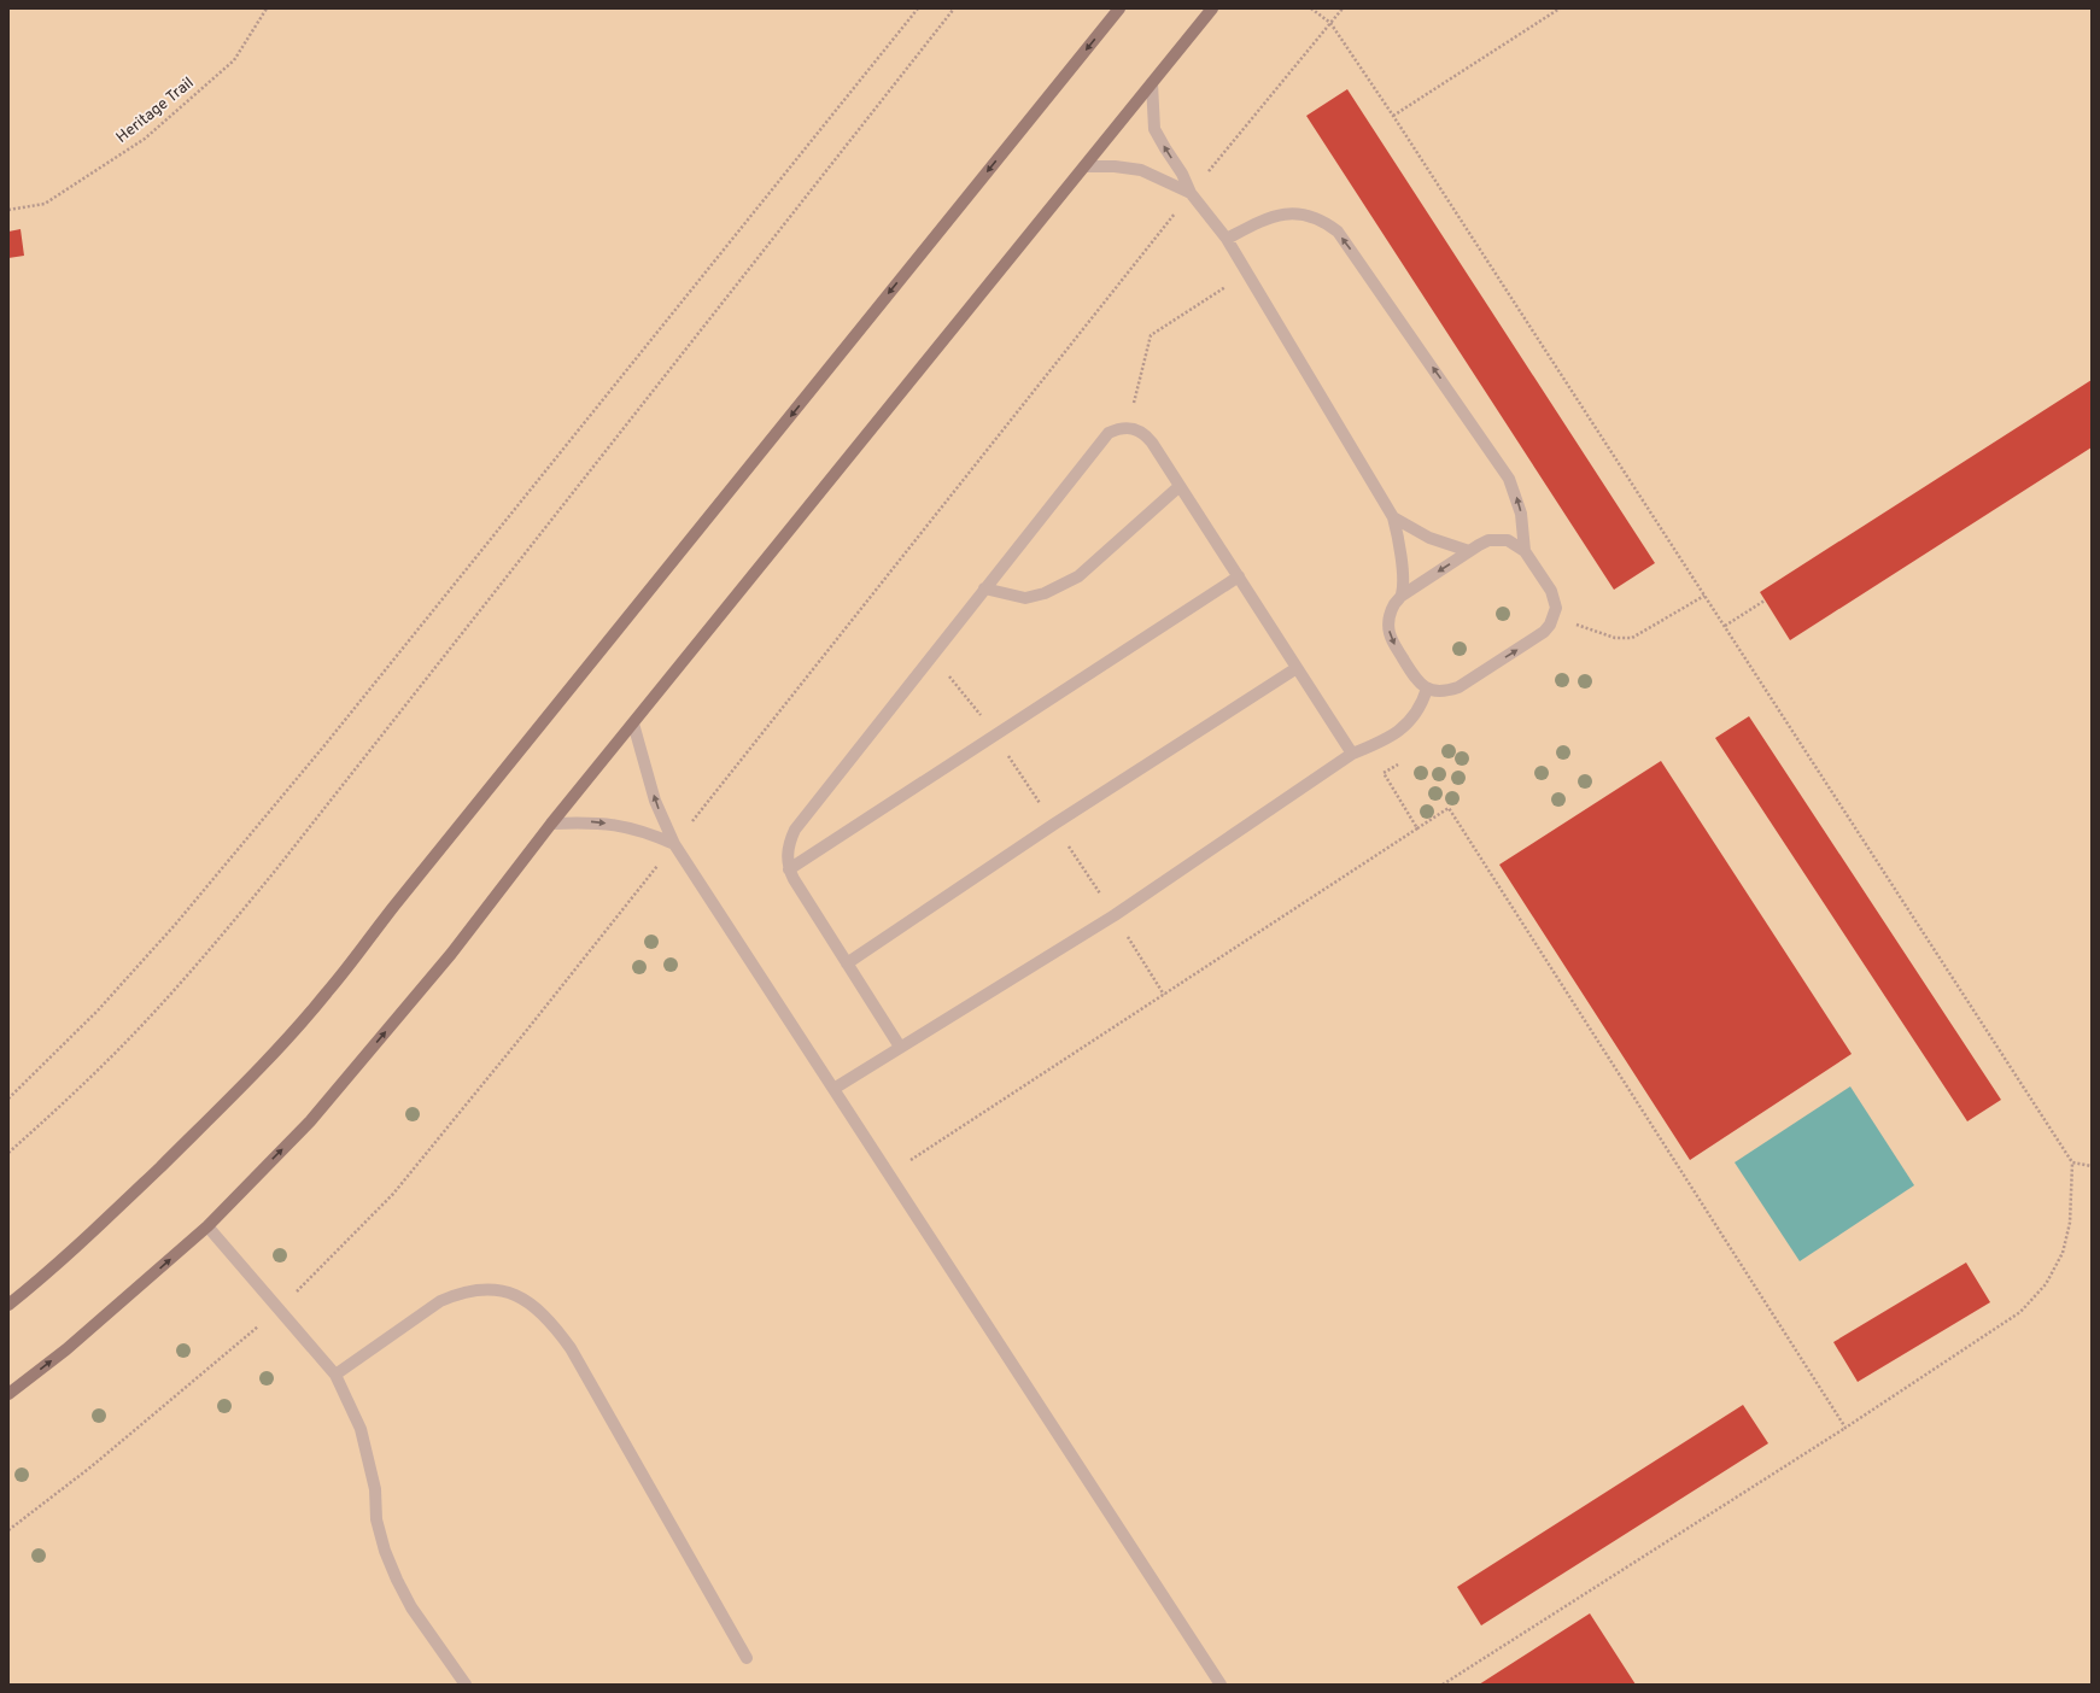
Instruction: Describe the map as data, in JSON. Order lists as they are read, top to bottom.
{
  "streets": {
    "path": ["Heritage Trail"]
  }
}
